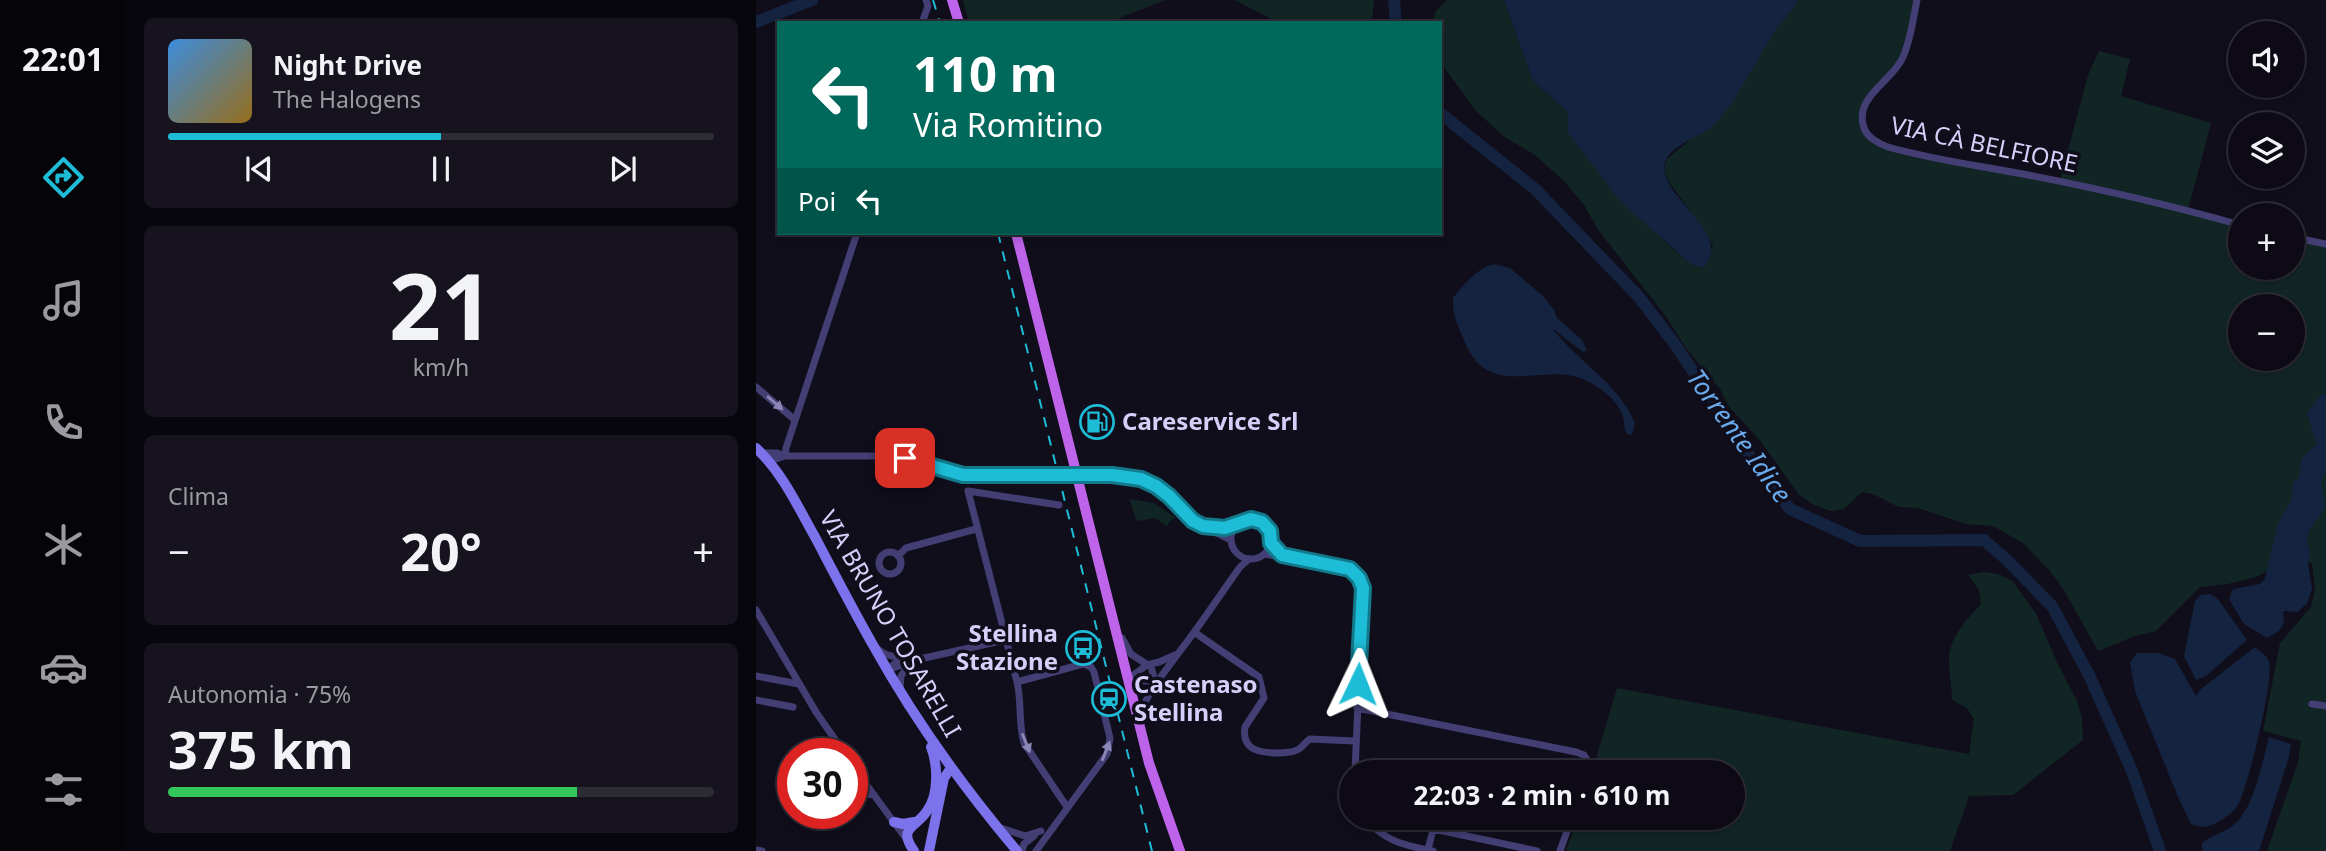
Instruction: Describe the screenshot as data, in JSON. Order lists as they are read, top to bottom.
{
  "streets": {
    "street": ["VIA CÀ BELFIORE", "VIA BRUNO TOSARELLI"]
  },
  "water": ["Torrente Idice"],
  "places": {
    "fuel station": ["Careservice Srl"],
    "bus stop": ["Stellina Stazione"],
    "station": ["Castenaso Stellina"]
  },
  "page": {
    "tabs": "22:01",
    "map_buttons": ["+", "−"],
    "turn": ["110 m", "Via Romitino"],
    "song": ["Night Drive", "The Halogens"],
    "then": "Poi",
    "tile": [
      ["21", "km/h"],
      "Clima",
      ["Autonomia · 75%", "375 km"]
    ],
    "heat": ["−", "20°", "+"],
    "limit": "30",
    "trip": "22:03 · 2 min · 610 m"
  }
}
